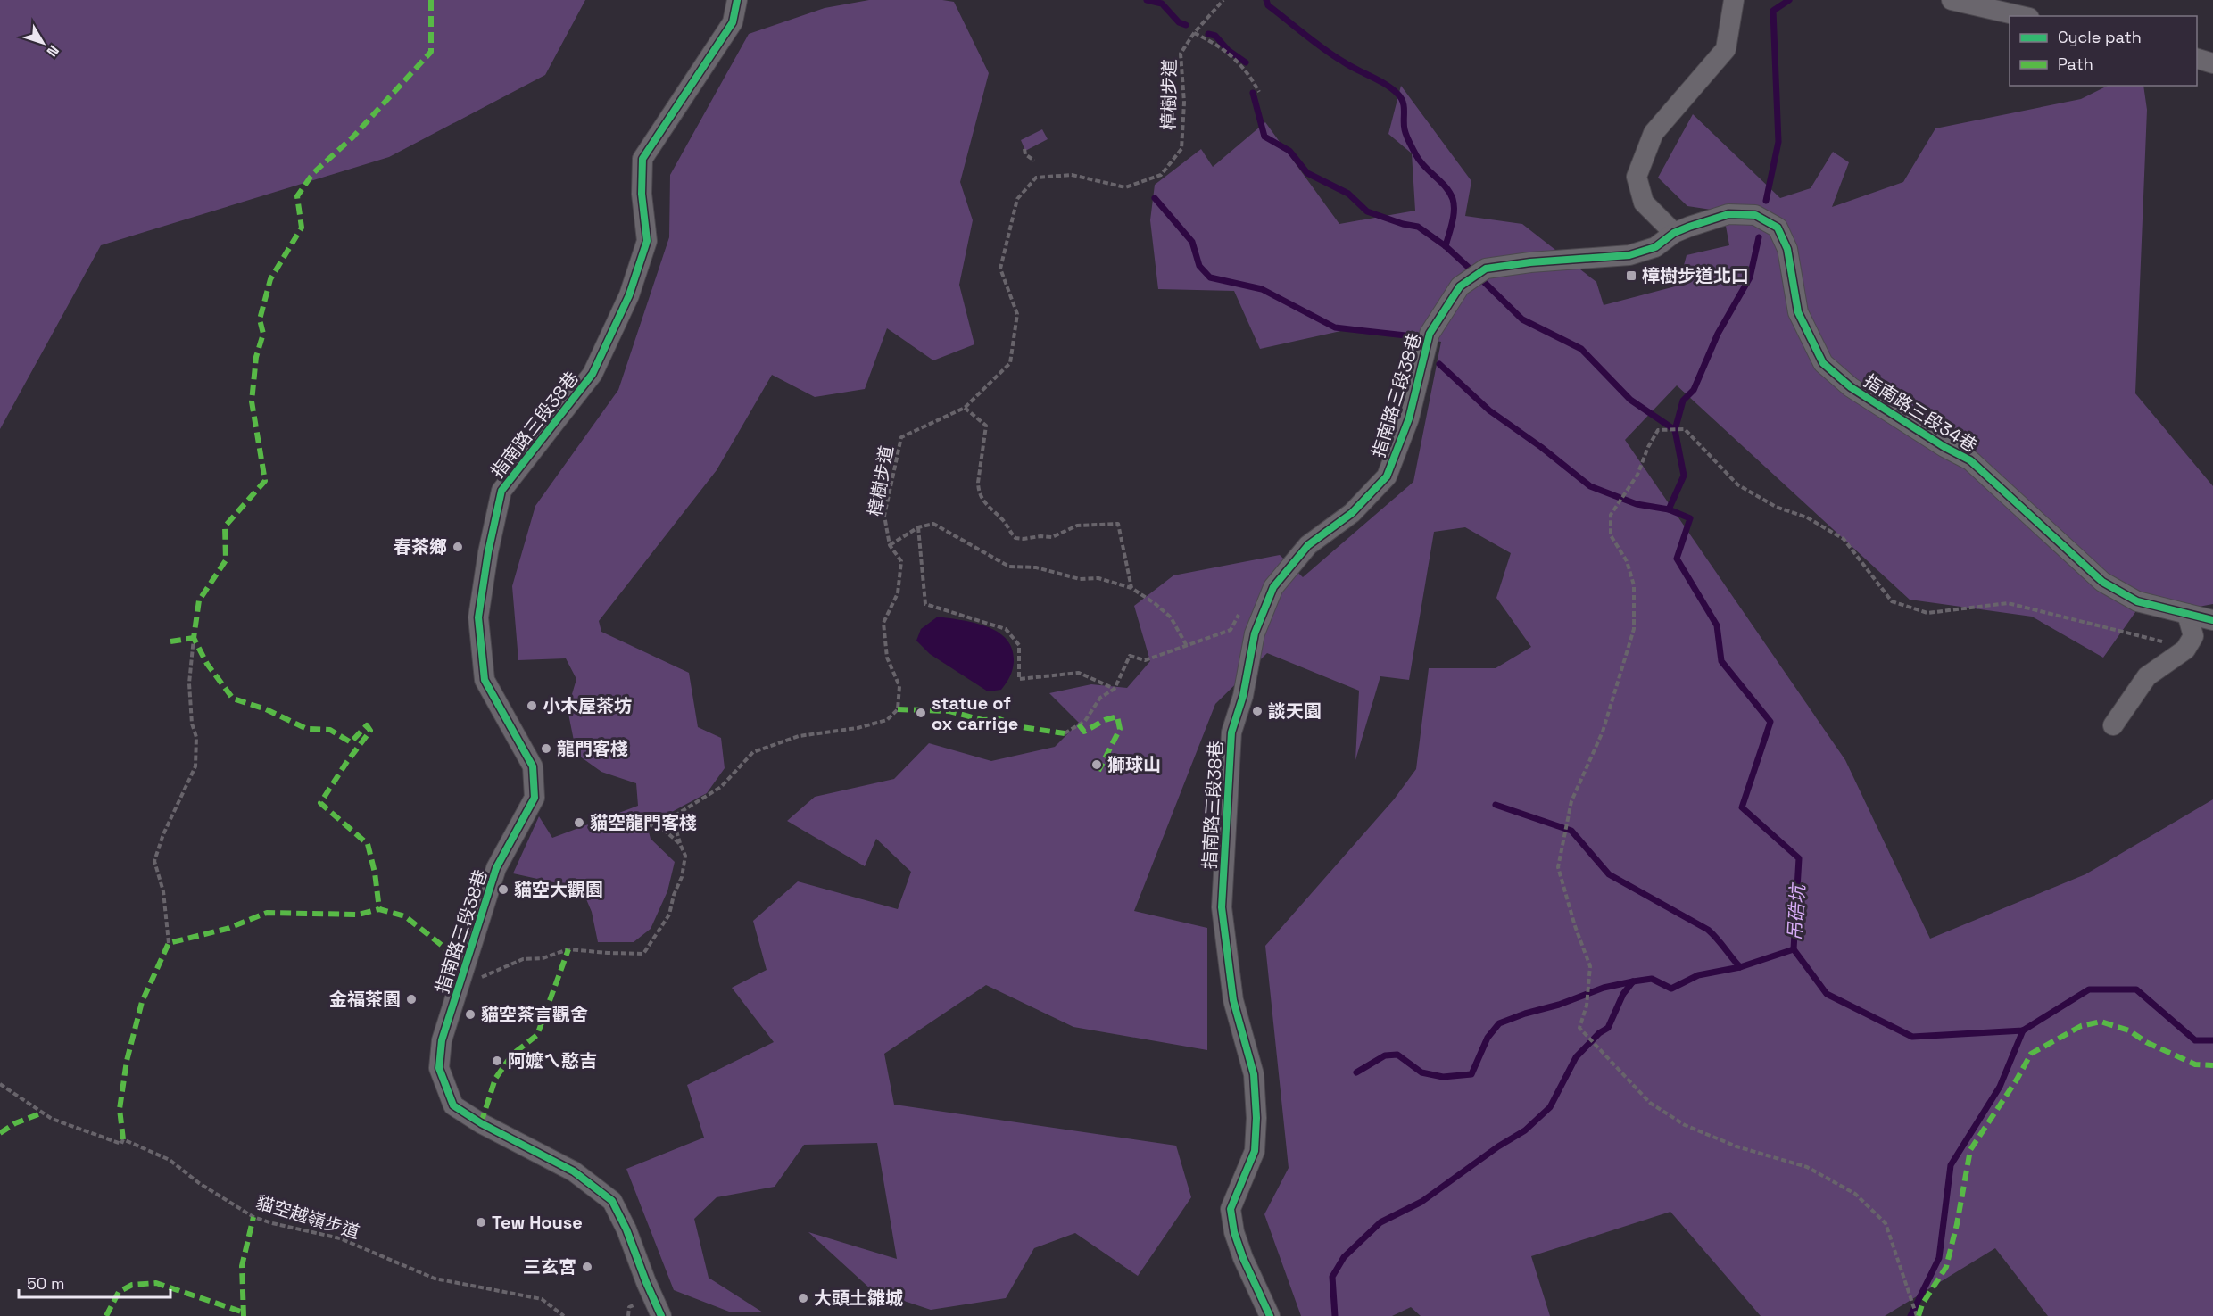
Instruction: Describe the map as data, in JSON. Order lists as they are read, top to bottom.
{
  "streets": {
    "street": ["指南路三段38巷", "指南路三段34巷"],
    "path": ["樟樹步道", "貓空越嶺步道"]
  },
  "crossings": [
    ["指南路三段38巷", "指南路三段34巷"]
  ],
  "water": ["吊硞坑"],
  "places": {
    "transit": ["樟樹步道北口"],
    "other": [
      "春茶鄉",
      "小木屋茶坊",
      "談天園",
      "statue of ox carrige",
      "龍門客棧",
      "獅球山",
      "貓空龍門客棧",
      "貓空大觀園",
      "金福茶園",
      "貓空茶言觀舍",
      "阿嬤ㄟ憨吉",
      "Tew House",
      "三玄宮",
      "大頭土雛城"
    ]
  },
  "legend": ["Cycle path", "Path"],
  "scale_bar": "50 m",
  "north": "bottom right"
}
